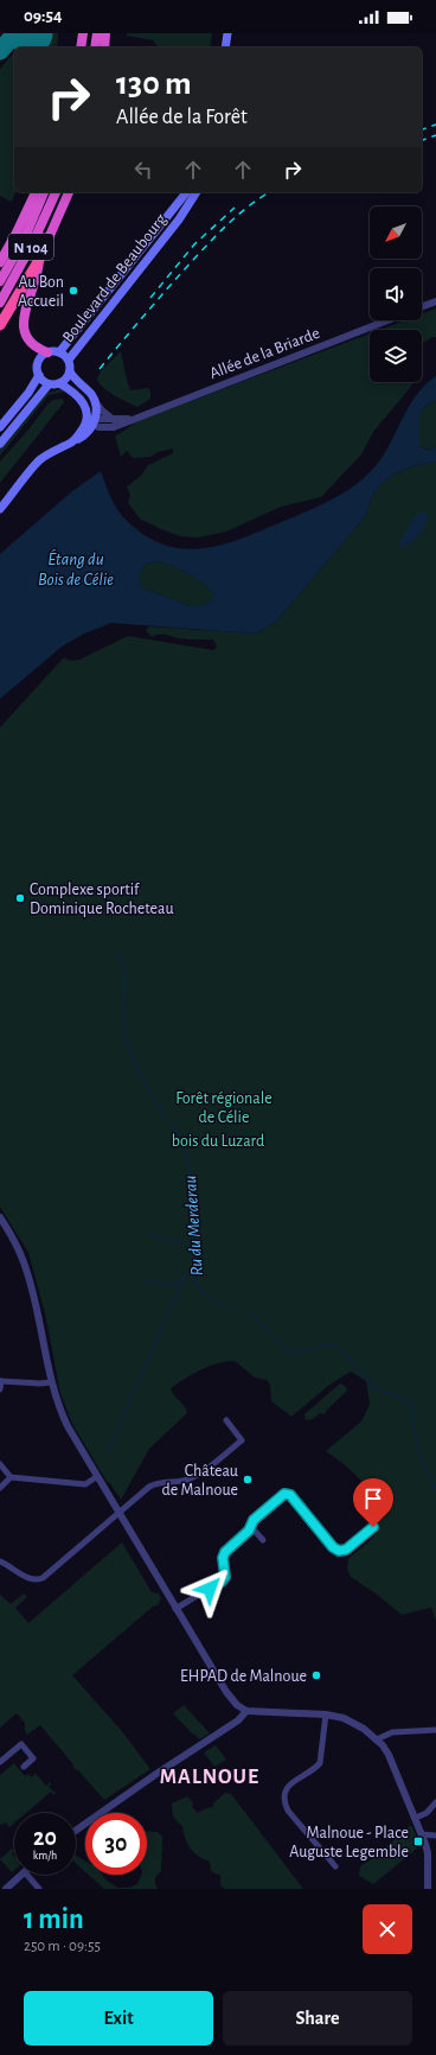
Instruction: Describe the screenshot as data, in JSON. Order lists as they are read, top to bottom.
{
  "streets": {
    "highway": ["N 104"],
    "main road": ["Boulevard de Beaubourg"],
    "street": ["Allée de la Briarde"]
  },
  "districts": ["MALNOUE"],
  "water": ["Étang du Bois de Célie", "Ru du Merderau"],
  "parks": ["Forêt régionale de Célie", "bois du Luzard"],
  "places": {
    "other": [
      "Au Bon Accueil",
      "Complexe sportif Dominique Rocheteau",
      "Château de Malnoue",
      "EHPAD de Malnoue"
    ],
    "transit": ["Malnoue - Place Auguste Legemble"]
  },
  "north": "bottom left",
  "page": {
    "status": "09:54",
    "turn": ["130 m", "Allée de la Forêt"],
    "speed": "20 km/h",
    "limit": "30",
    "heading": ["1 min", "250 m · 09:55"],
    "buttons": ["Exit", "Share"]
  }
}
